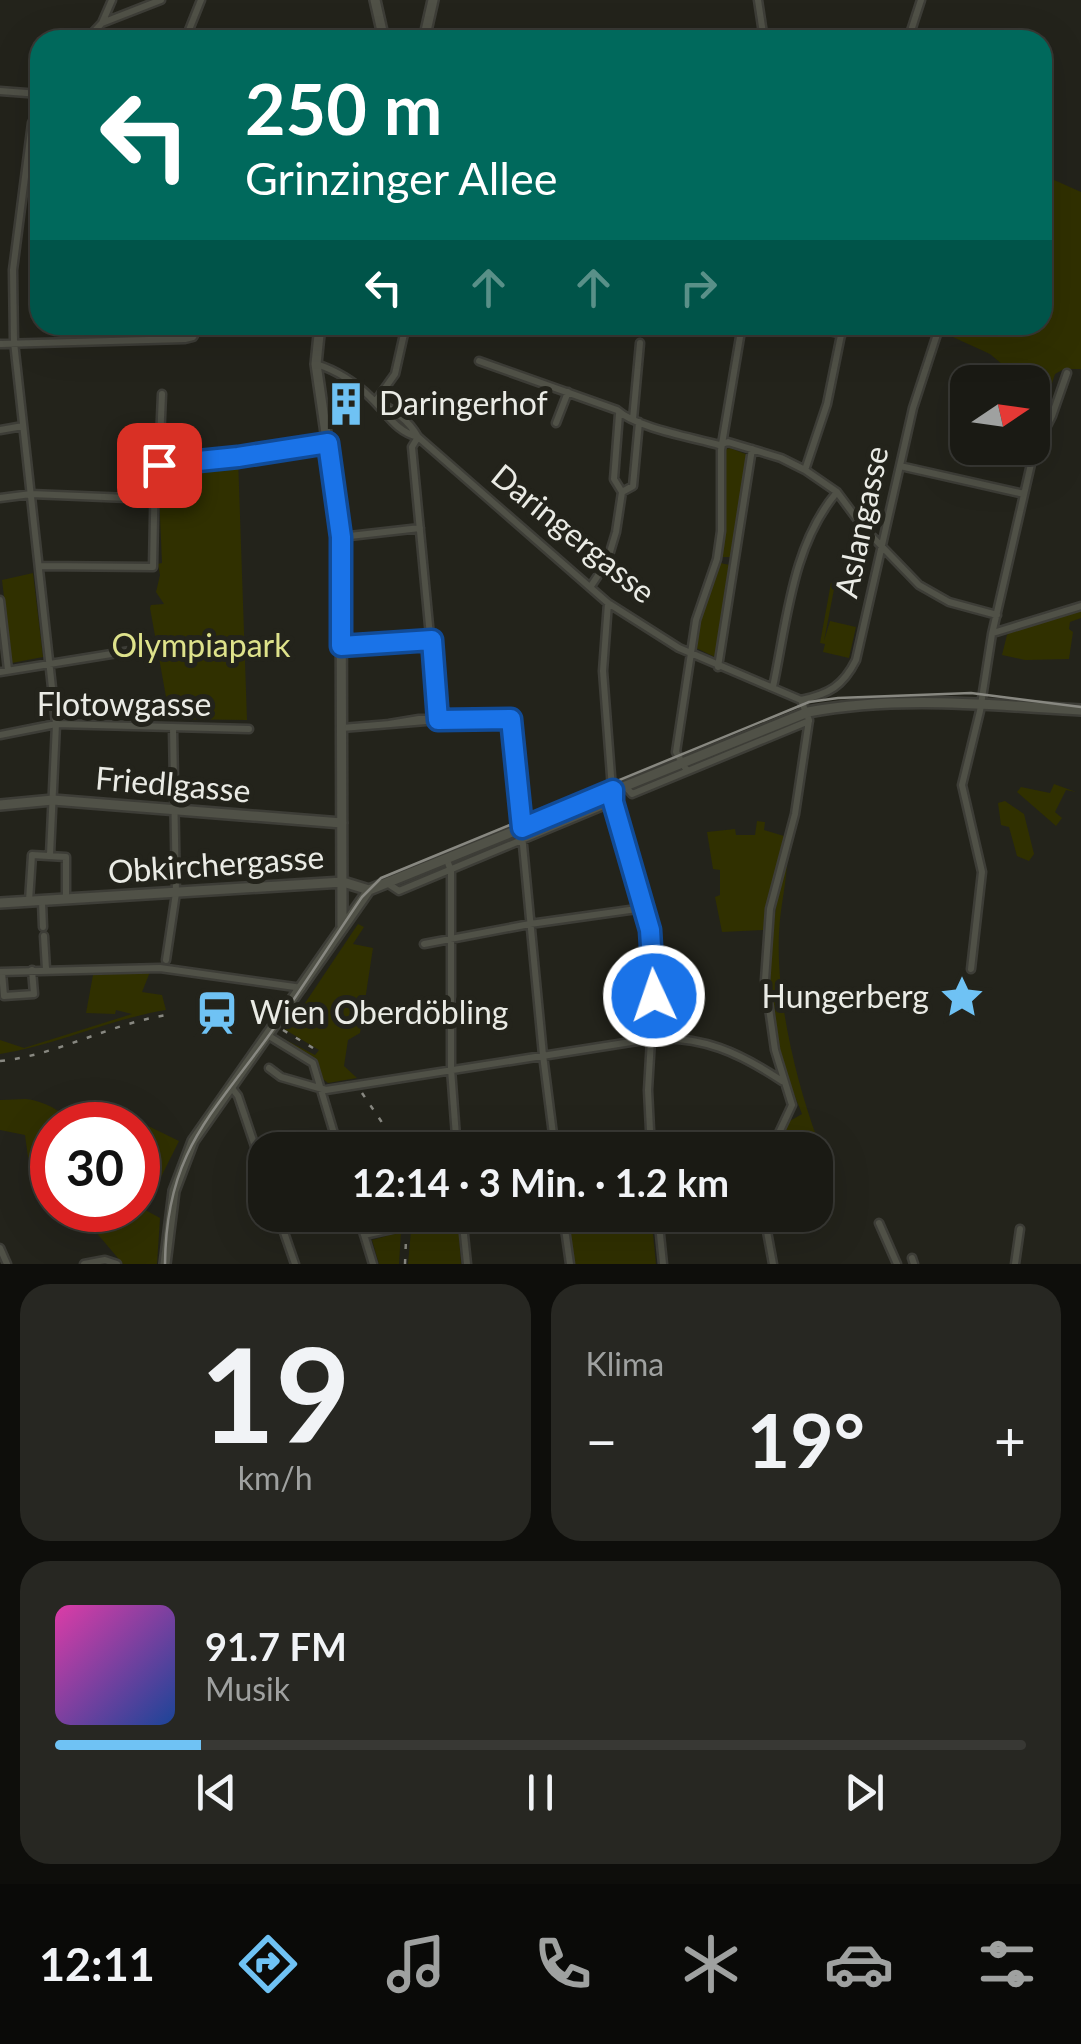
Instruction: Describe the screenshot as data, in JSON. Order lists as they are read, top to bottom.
{
  "streets": {
    "street": [
      "Aslangasse",
      "Daringergasse",
      "Flotowgasse",
      "Friedlgasse",
      "Obkirchergasse"
    ]
  },
  "crossings": [
    ["Aslangasse", "Daringergasse"]
  ],
  "parks": ["Olympiapark"],
  "places": {
    "building": ["Daringerhof"],
    "place": ["Hungerberg"],
    "station": ["Wien Oberdöbling"]
  },
  "north": "right",
  "page": {
    "turn": ["250 m", "Grinzinger Allee"],
    "limit": "30",
    "trip": "12:14 · 3 Min. · 1.2 km",
    "tile": [
      ["19", "km/h"],
      "Klima"
    ],
    "heat": ["−", "19°", "+"],
    "song": ["91.7 FM", "Musik"],
    "tabs": "12:11"
  }
}
